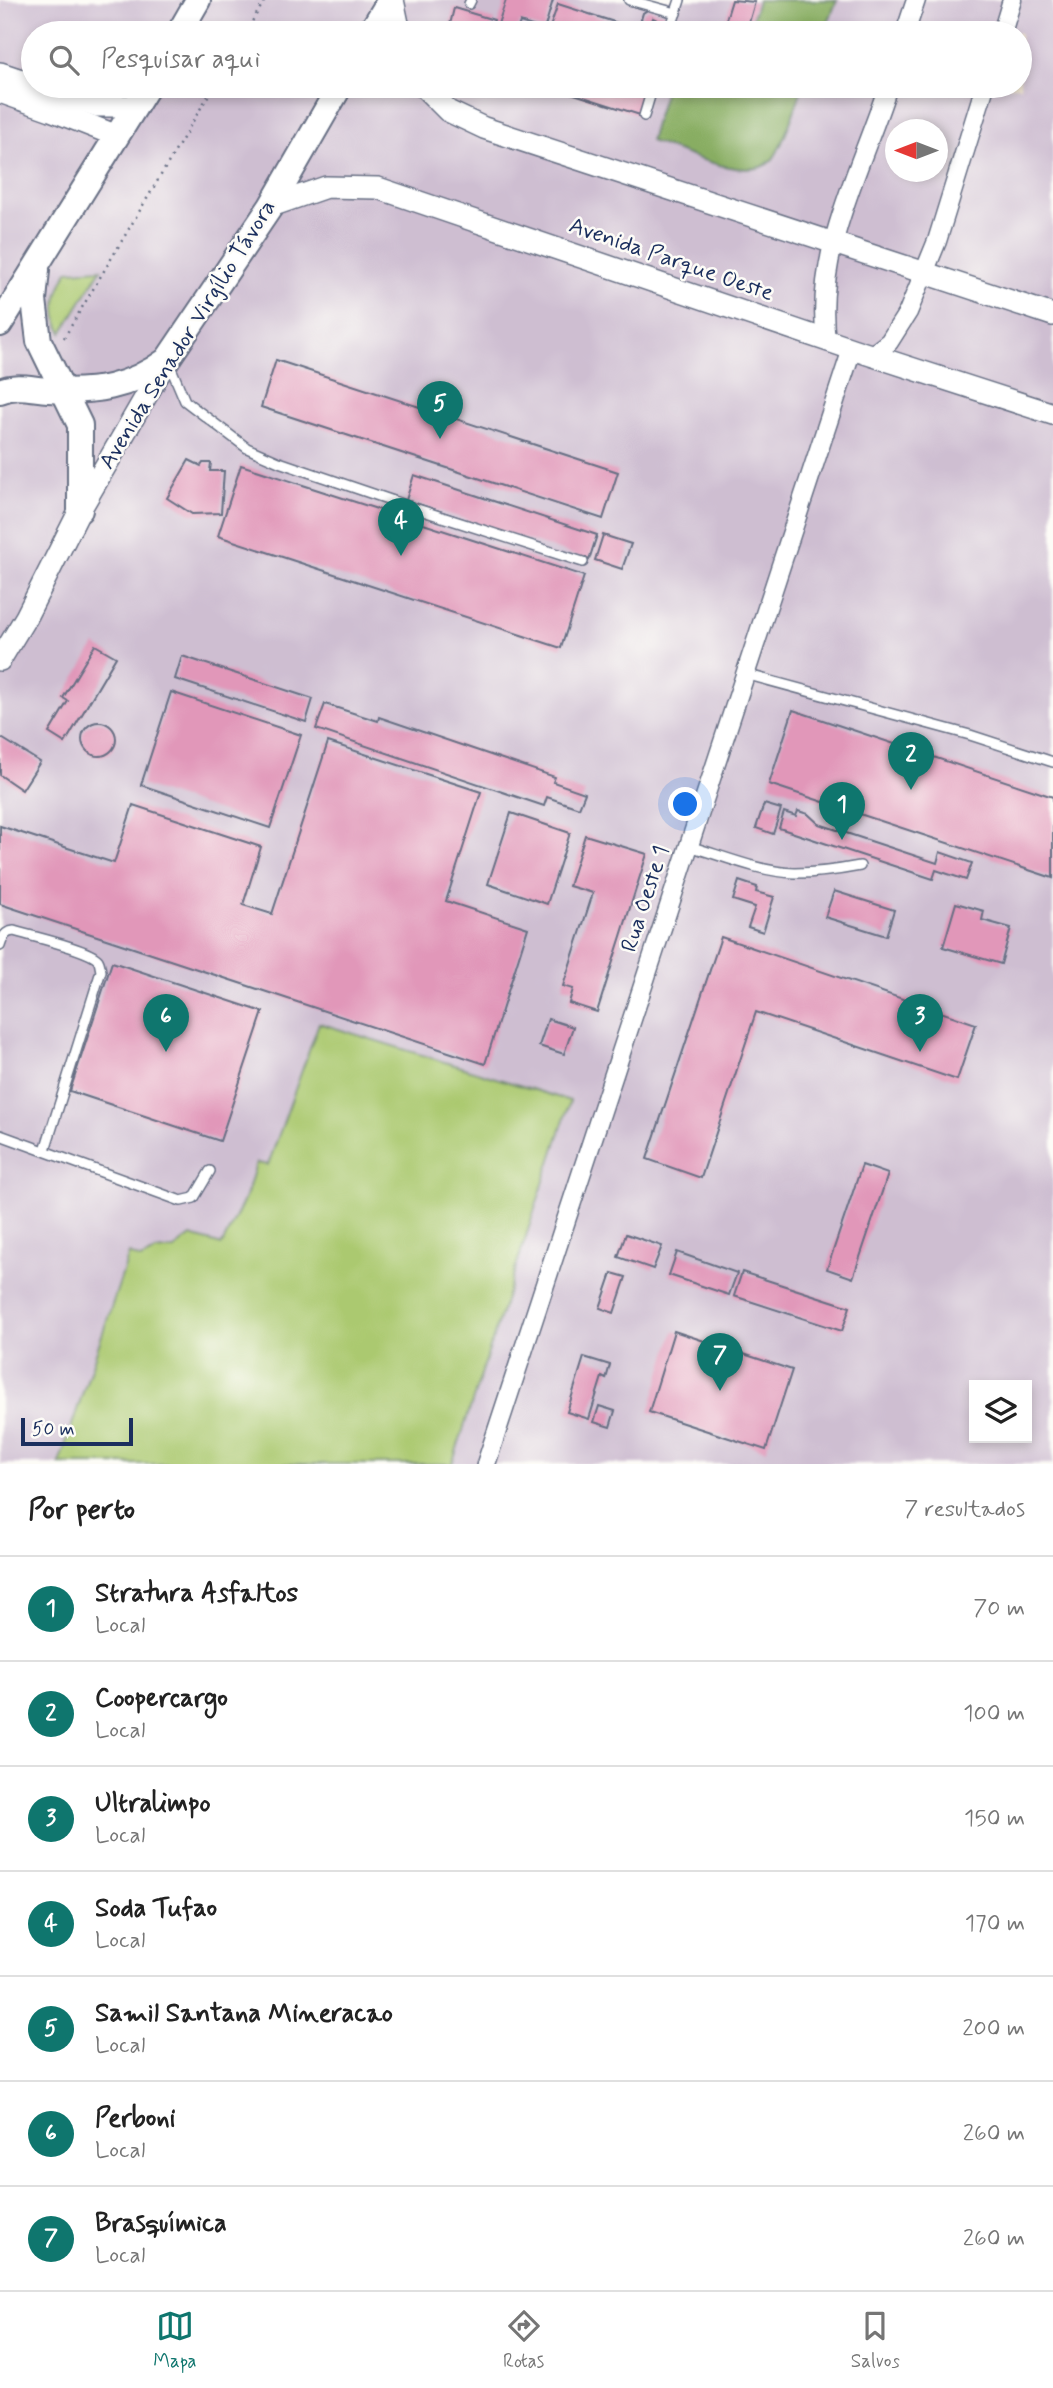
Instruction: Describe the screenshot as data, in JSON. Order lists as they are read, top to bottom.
{
  "streets": {
    "main road": ["Avenida Senador Virgílio Távora"],
    "street": ["Avenida Parque Oeste", "Rua Oeste 1"]
  },
  "crossings": [
    ["Avenida Parque Oeste", "Avenida Senador Virgílio Távora"],
    ["Avenida Parque Oeste", "Rua Oeste 1"]
  ],
  "scale_bar": "50 m",
  "north": "left",
  "page": {
    "search": "Pesquisar aqui",
    "pins": [
      "5",
      "4",
      "2",
      "1",
      "3",
      "6",
      "7"
    ],
    "scale": "50 m",
    "heading": ["Por perto", "7 resultados"],
    "list": [
      {
        "mark": "1",
        "name": "Stratura Asfaltos",
        "note": "Local",
        "value": "70 m"
      },
      {
        "mark": "2",
        "name": "Coopercargo",
        "note": "Local",
        "value": "100 m"
      },
      {
        "mark": "3",
        "name": "Ultralimpo",
        "note": "Local",
        "value": "150 m"
      },
      {
        "mark": "4",
        "name": "Soda Tufao",
        "note": "Local",
        "value": "170 m"
      },
      {
        "mark": "5",
        "name": "Samil Santana Mineracao",
        "note": "Local",
        "value": "200 m"
      },
      {
        "mark": "6",
        "name": "Perboni",
        "note": "Local",
        "value": "260 m"
      },
      {
        "mark": "7",
        "name": "Brasquímica",
        "note": "Local",
        "value": "260 m"
      }
    ],
    "nav": ["Mapa", "Rotas", "Salvos"]
  }
}
